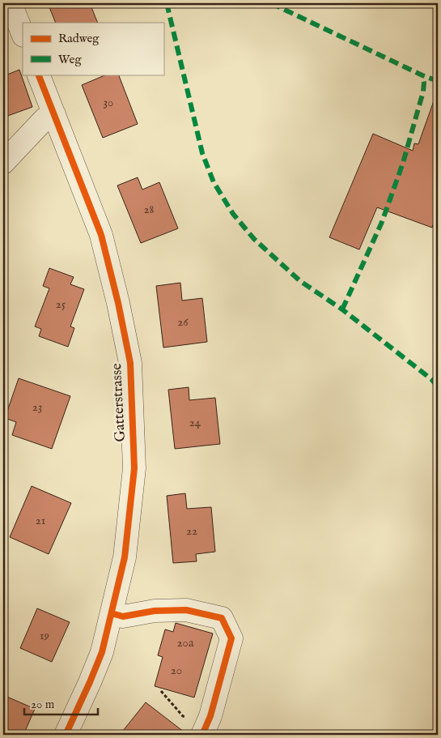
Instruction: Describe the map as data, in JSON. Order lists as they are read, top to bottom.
{
  "streets": {
    "street": ["Gatterstrasse"]
  },
  "house_numbers": [
    "30",
    "28",
    "25",
    "26",
    "23",
    "24",
    "21",
    "22",
    "19",
    "20a",
    "20"
  ],
  "legend": ["Radweg", "Weg"],
  "scale_bar": "20 m"
}
